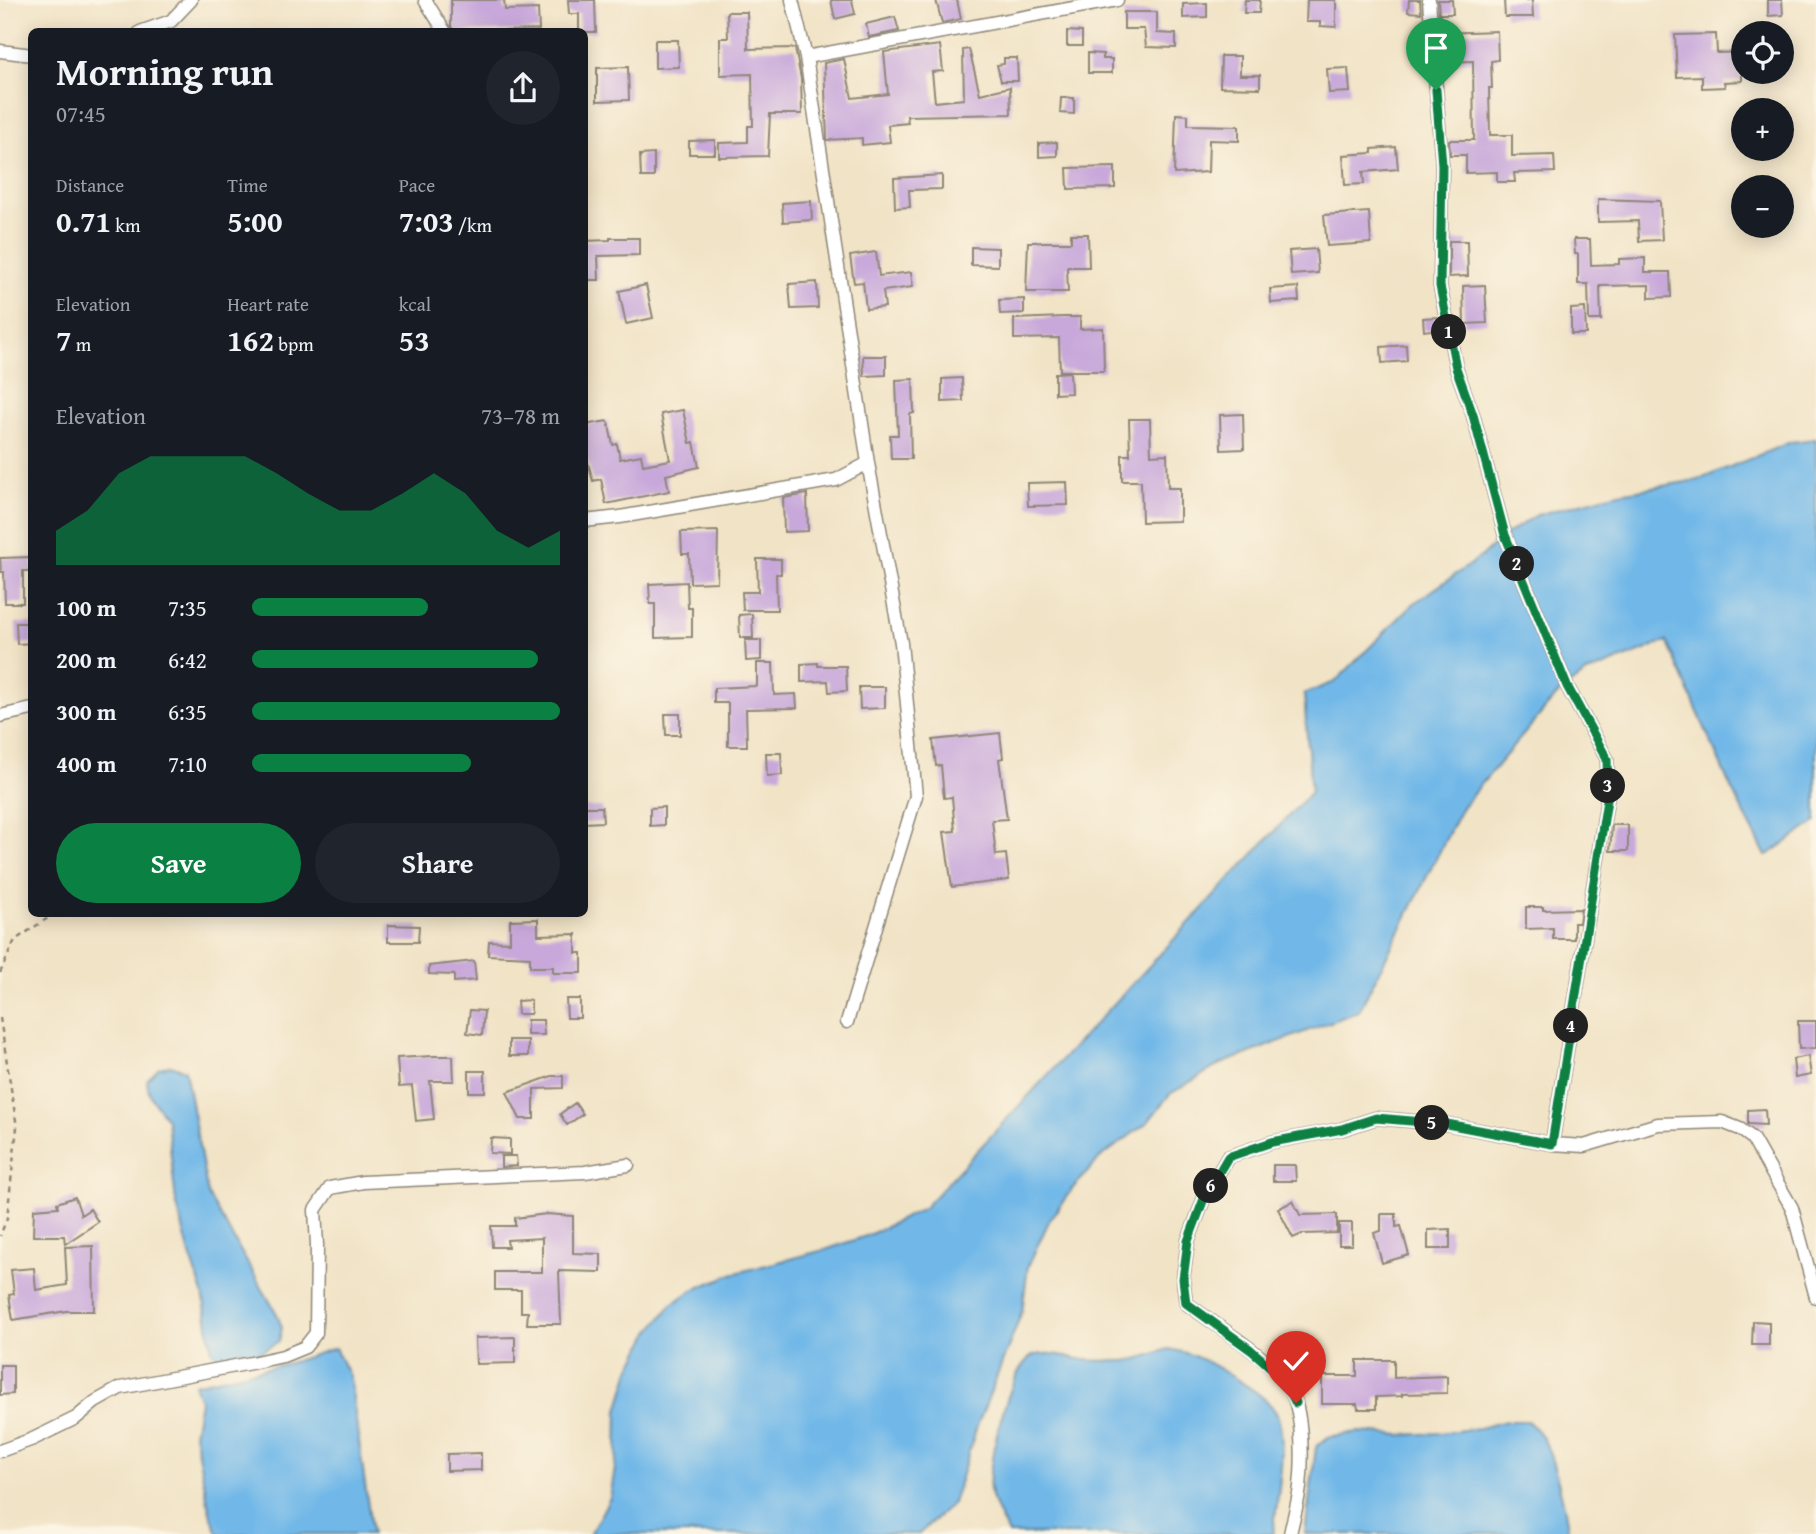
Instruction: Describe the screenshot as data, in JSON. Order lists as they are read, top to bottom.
{
  "page": {
    "map_buttons": ["+", "−"],
    "heading": ["Morning run", "07:45"],
    "stats": [
      ["Distance", "0.71 km"],
      ["Time", "5:00"],
      ["Pace", "7:03 /km"],
      ["Elevation", "7 m"],
      ["Heart rate", "162 bpm"],
      ["kcal", "53"]
    ],
    "pins": [
      "1",
      "2",
      "3",
      "4",
      "5",
      "6"
    ],
    "chart": ["Elevation", "73–78 m"],
    "list": [
      {
        "name": "100 m",
        "note": "7:35"
      },
      {
        "name": "200 m",
        "note": "6:42"
      },
      {
        "name": "300 m",
        "note": "6:35"
      },
      {
        "name": "400 m",
        "note": "7:10"
      }
    ],
    "buttons": ["Save", "Share"]
  }
}
